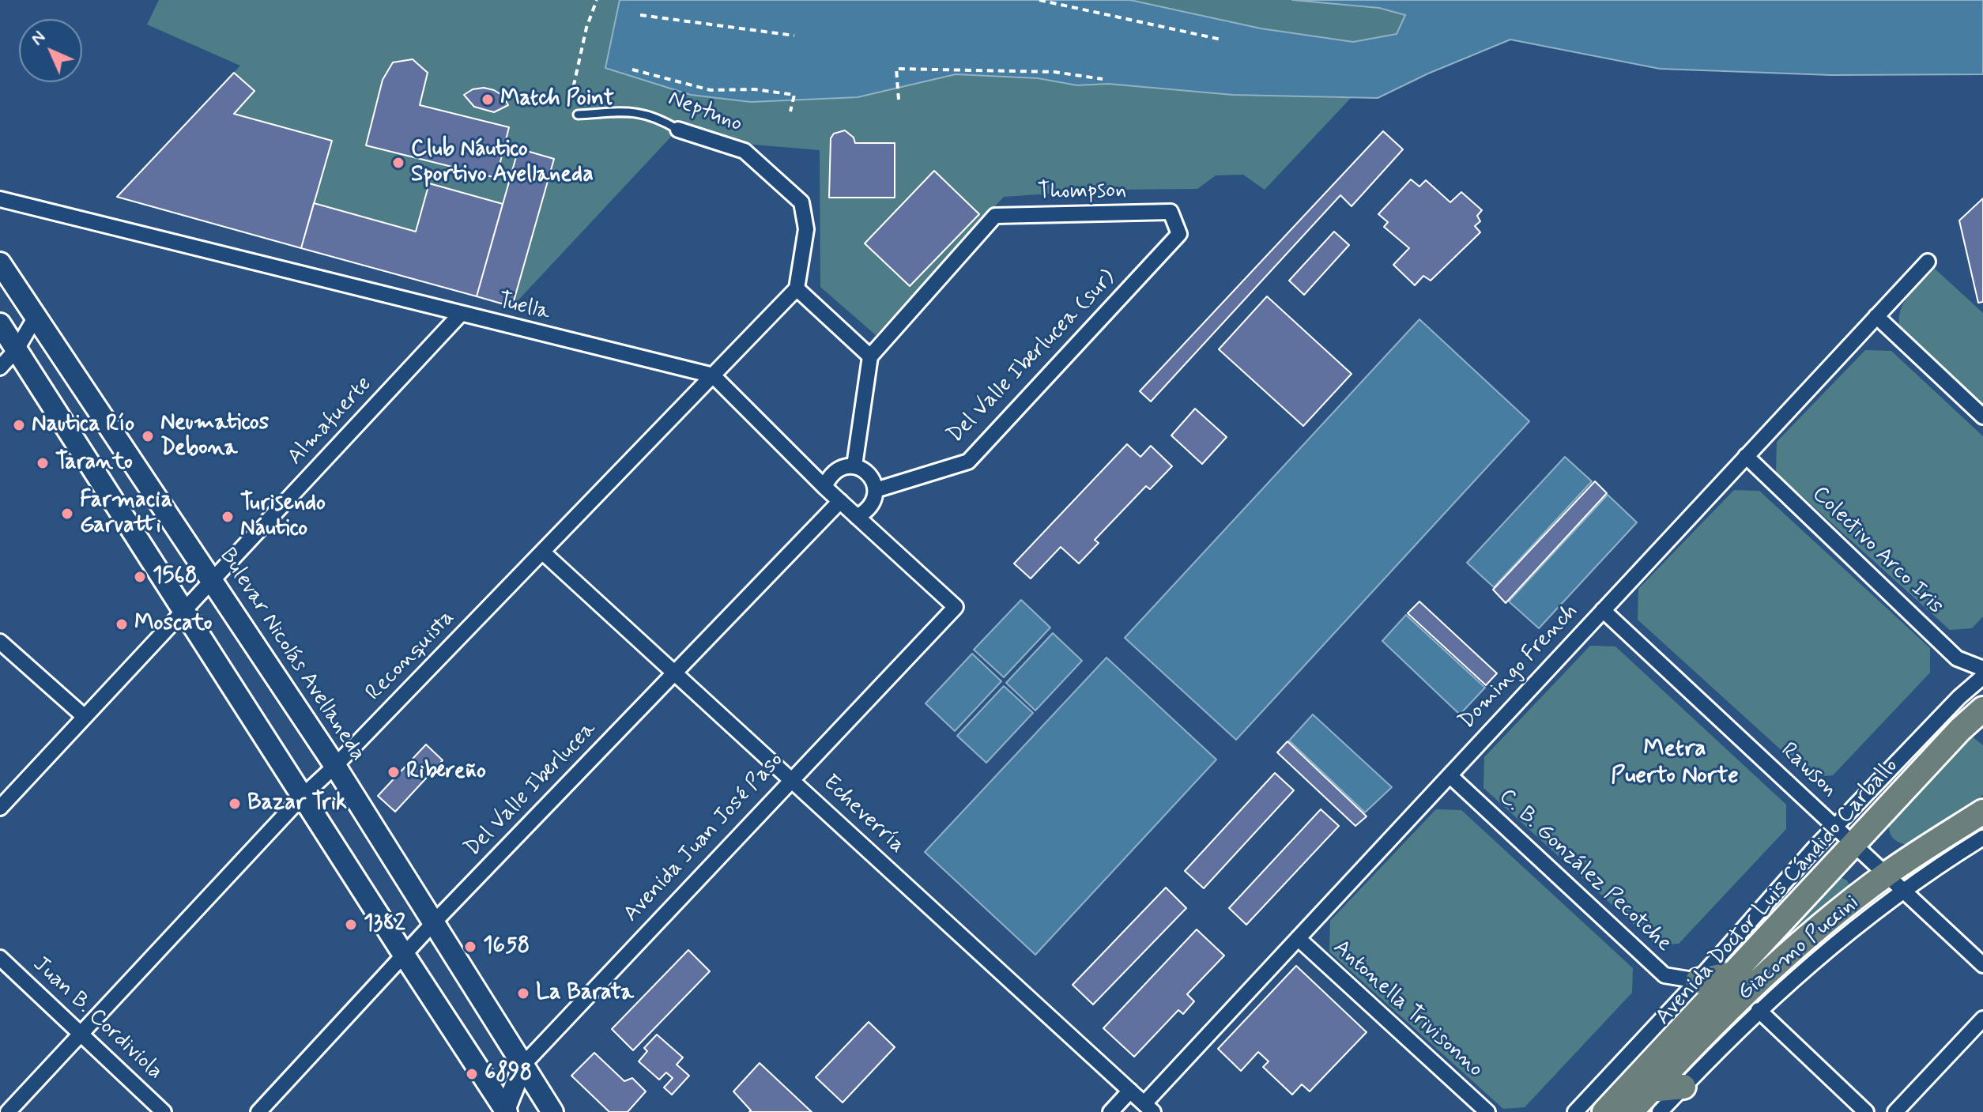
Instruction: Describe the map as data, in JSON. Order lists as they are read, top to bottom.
{
  "streets": {
    "main road": ["Bulevar Nicolás Avellaneda", "Avenida Doctor Luis Cándido Carballo"],
    "street": [
      "Neptuno",
      "Thompson",
      "Tuella",
      "Del Valle Iberlucea (sur)",
      "Almafuerte",
      "Colectivo Arco Iris",
      "Reconquista",
      "Domingo French",
      "Rawson",
      "Del Valle Iberlucea",
      "Echeverría",
      "Avenida Juan José Paso",
      "C. B. González Pecotche",
      "Giacomo Puccini",
      "Antonella Trivisonno",
      "Juan B. Cordiviola"
    ]
  },
  "crossings": [
    ["Neptuno", "Reconquista"],
    ["Thompson", "Del Valle Iberlucea (sur)"],
    ["Tuella", "Almafuerte"],
    ["Tuella", "Reconquista"],
    ["Del Valle Iberlucea (sur)", "Del Valle Iberlucea"],
    ["Del Valle Iberlucea (sur)", "Avenida Juan José Paso"],
    ["Almafuerte", "Bulevar Nicolás Avellaneda"],
    ["Colectivo Arco Iris", "Domingo French"],
    ["Bulevar Nicolás Avellaneda", "Reconquista"],
    ["Bulevar Nicolás Avellaneda", "Del Valle Iberlucea"],
    ["Bulevar Nicolás Avellaneda", "Avenida Juan José Paso"],
    ["Reconquista", "Echeverría"],
    ["Reconquista", "Juan B. Cordiviola"],
    ["Domingo French", "Rawson"],
    ["Domingo French", "Echeverría"],
    ["Domingo French", "C. B. González Pecotche"],
    ["Domingo French", "Antonella Trivisonno"],
    ["Rawson", "Avenida Doctor Luis Cándido Carballo"],
    ["Rawson", "Giacomo Puccini"],
    ["Del Valle Iberlucea", "Echeverría"],
    ["Del Valle Iberlucea", "Avenida Juan José Paso"],
    ["Echeverría", "Avenida Juan José Paso"],
    ["C. B. González Pecotche", "Avenida Doctor Luis Cándido Carballo"]
  ],
  "districts": ["Metra Puerto Norte"],
  "places": [
    "Match Point",
    "Club Náutico Sportivo Avellaneda",
    "Nautica Río",
    "Neumaticos Debona",
    "Taranto",
    "Farmacia Garvatti",
    "Turisendo Náutico",
    "1568",
    "Moscato",
    "Ribereño",
    "Bazar Trik",
    "1382",
    "1658",
    "La Barata",
    "6898"
  ],
  "north": "top left"
}
